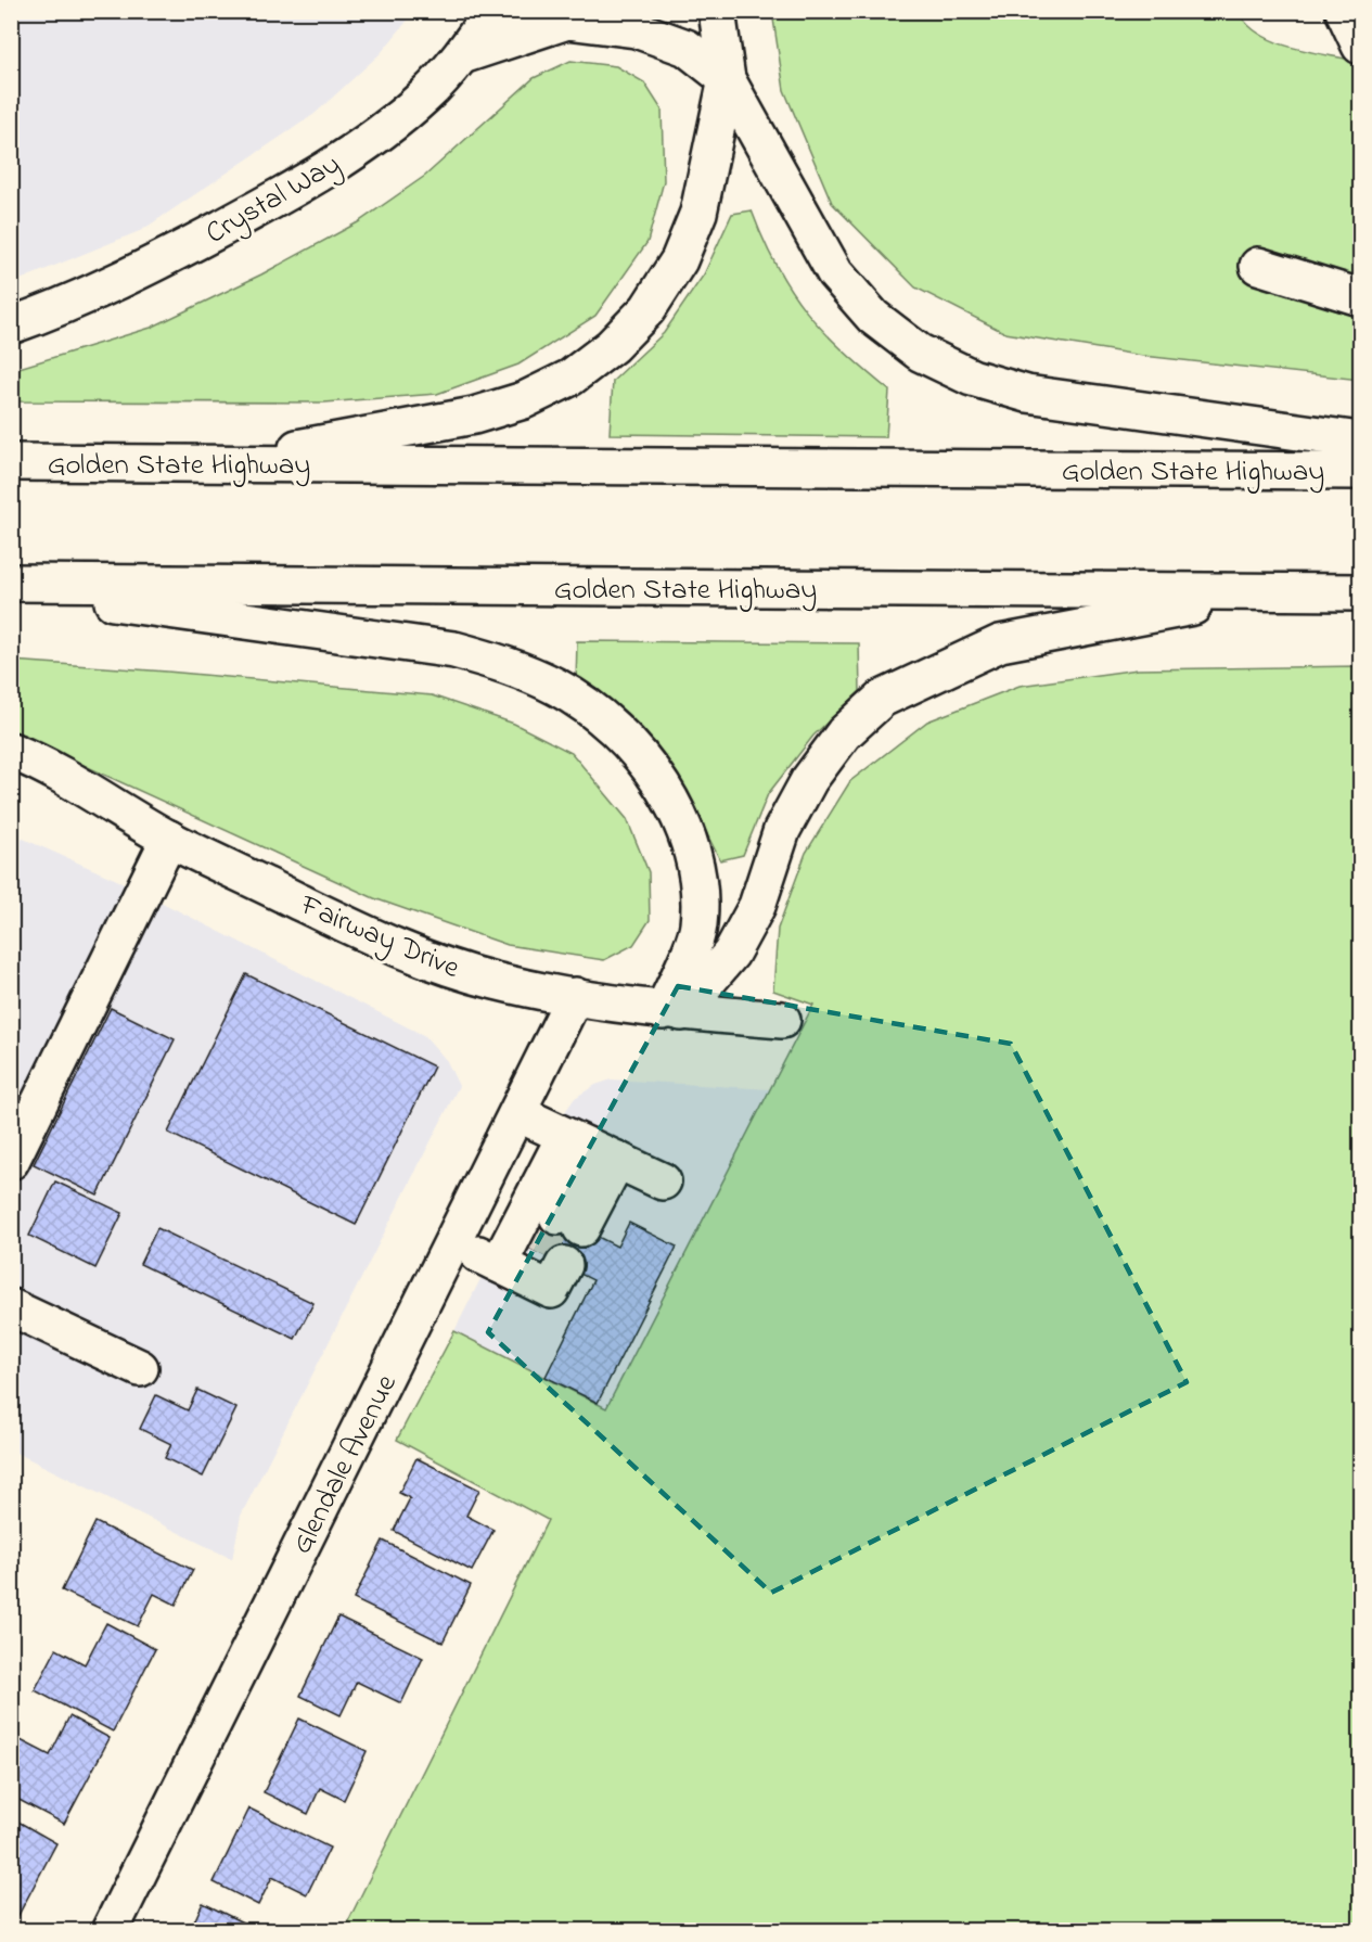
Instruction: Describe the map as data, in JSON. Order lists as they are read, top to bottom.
{
  "streets": {
    "main road": [
      "Crystal Way",
      "Golden State Highway",
      "Fairway Drive",
      "Glendale Avenue"
    ]
  },
  "crossings": [
    ["Fairway Drive", "Glendale Avenue"]
  ]
}
